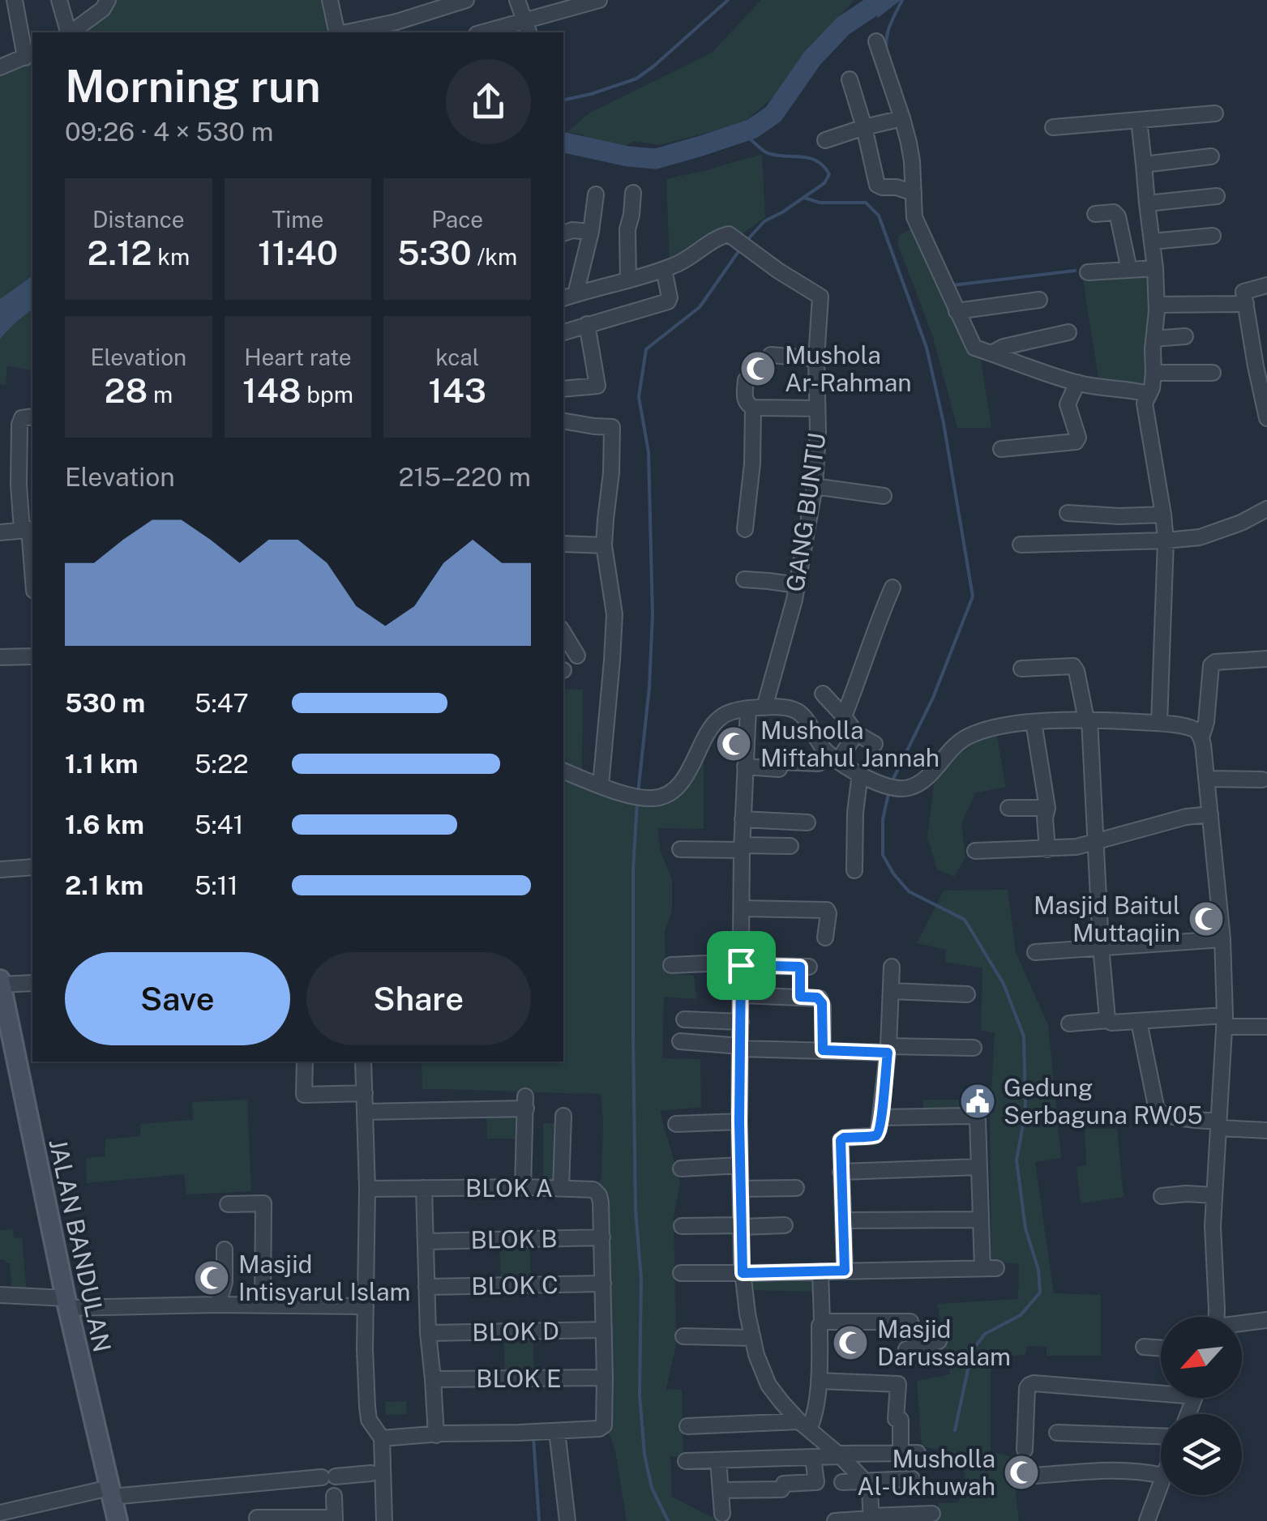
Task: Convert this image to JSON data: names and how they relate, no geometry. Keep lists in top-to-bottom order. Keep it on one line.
{"streets":{"main road":["JALAN BANDULAN"],"street":["GANG BUNTU","BLOK A","BLOK B","BLOK C","BLOK D","BLOK E"]},"crossings":[["BLOK A","BLOK B"]],"places":{"mosque":["Mushola Ar-Rahman","Musholla Miftahul Jannah","Masjid Baitul Muttaqiin","Masjid Intisyarul Islam","Masjid Darussalam","Musholla Al-Ukhuwah"],"public building":["Gedung Serbaguna RW05"]},"north":"bottom left","page":{"heading":["Morning run","09:26 · 4 × 530 m"],"stats":[["Distance","2.12 km"],["Time","11:40"],["Pace","5:30 /km"],["Elevation","28 m"],["Heart rate","148 bpm"],["kcal","143"]],"chart":["Elevation","215–220 m"],"list":[{"name":"530 m","note":"5:47"},{"name":"1.1 km","note":"5:22"},{"name":"1.6 km","note":"5:41"},{"name":"2.1 km","note":"5:11"}],"buttons":["Save","Share"]}}
